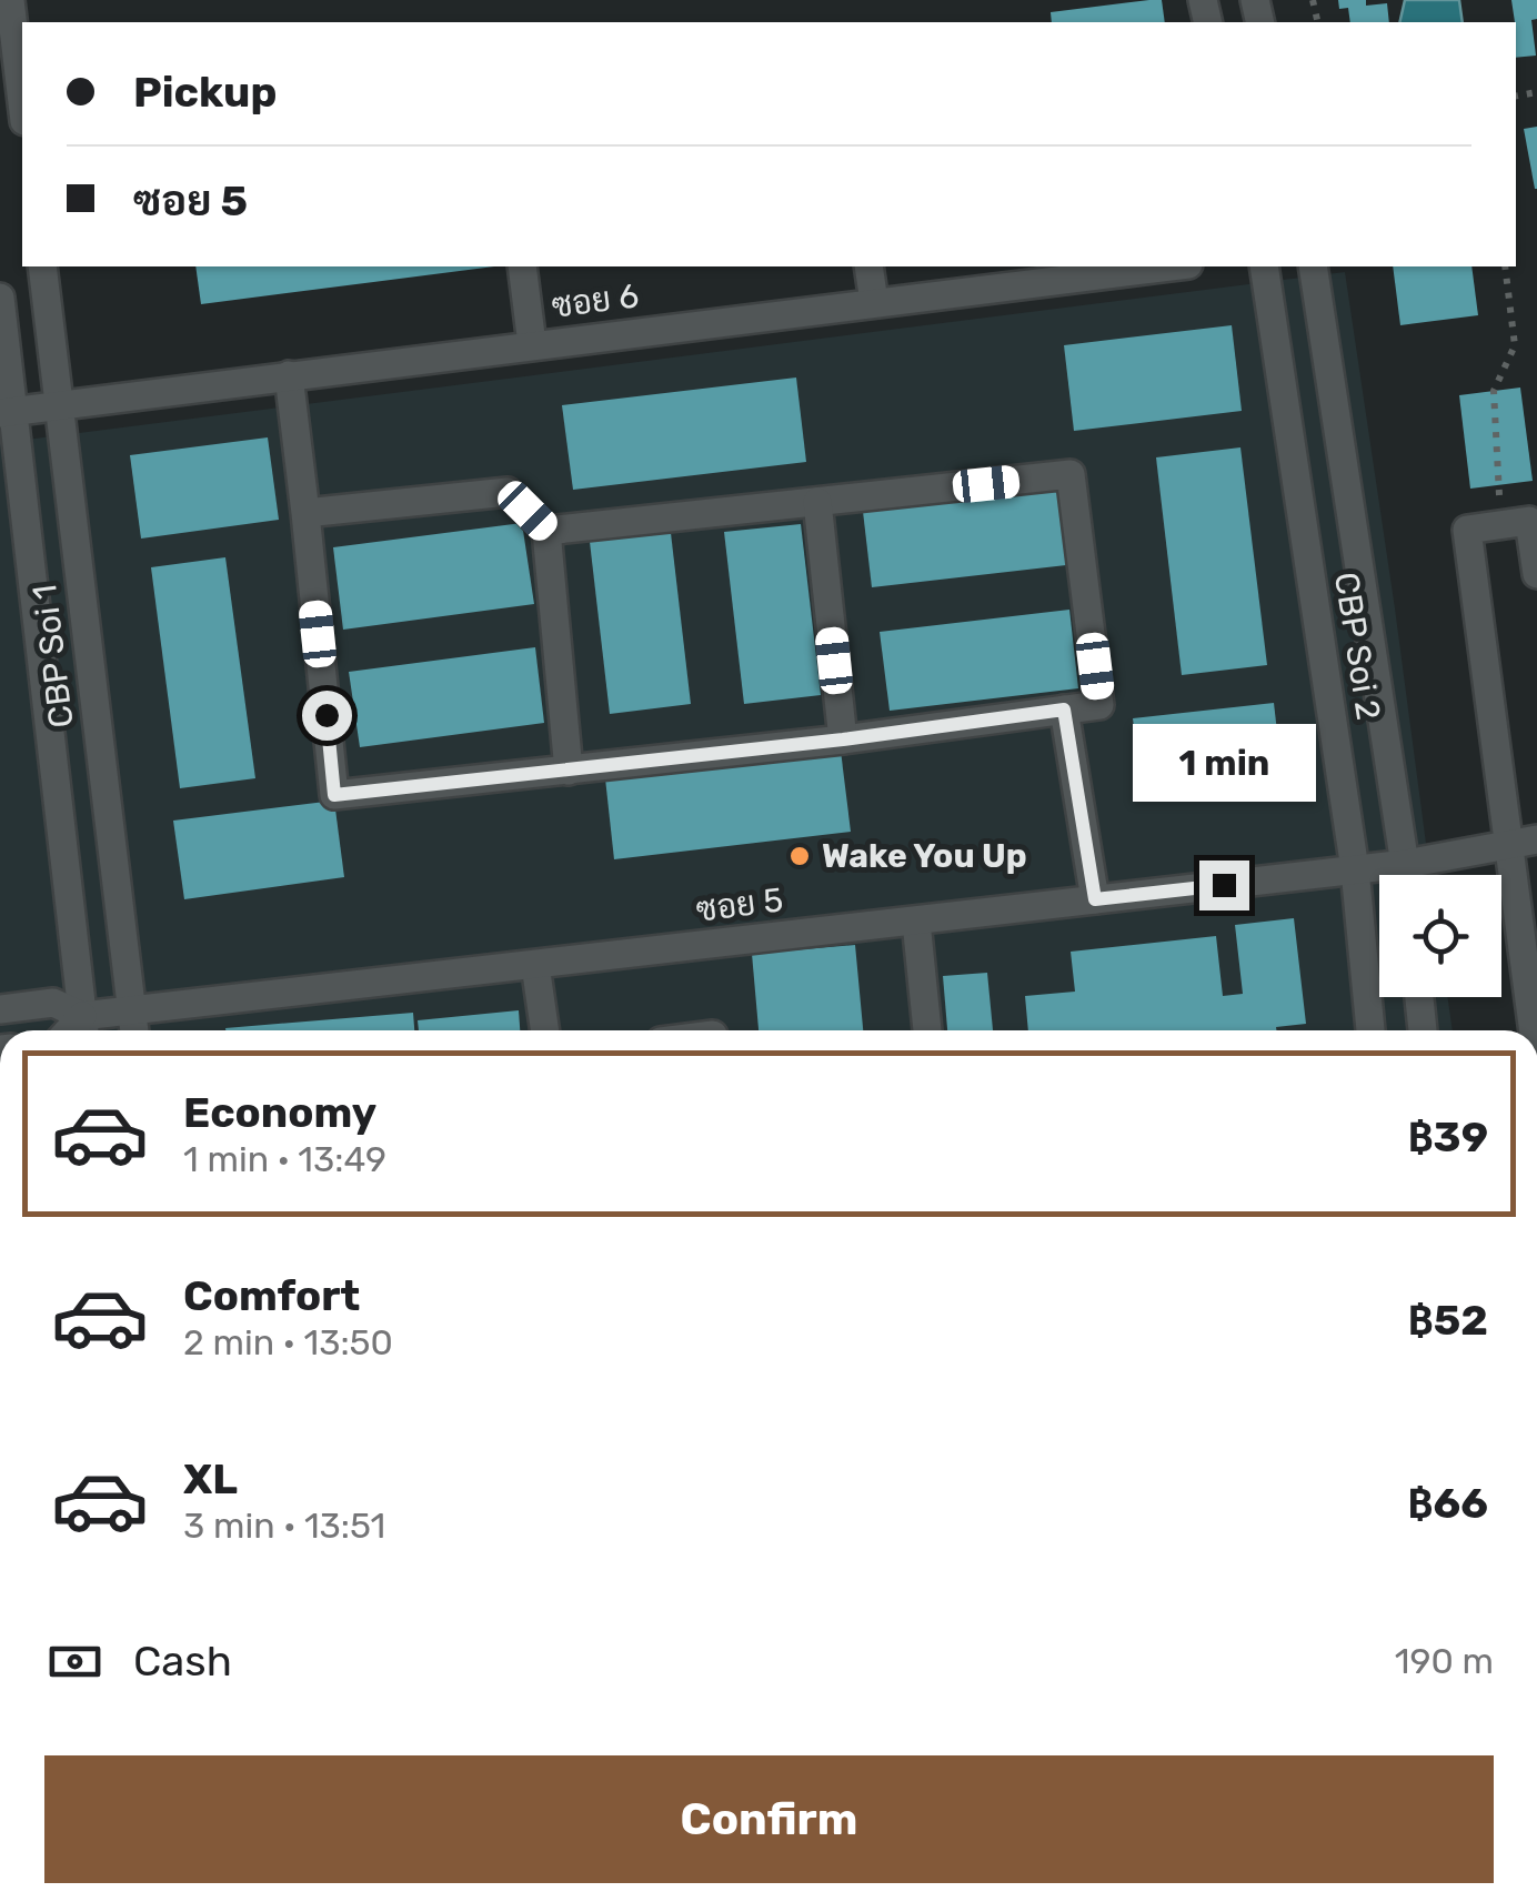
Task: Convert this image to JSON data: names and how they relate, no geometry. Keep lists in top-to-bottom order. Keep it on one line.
{"streets":{"street":["ซอย 6","CBP Soi 2","CBP Soi 1","ซอย 5"]},"crossings":[["ซอย 6","CBP Soi 1"],["CBP Soi 2","ซอย 5"],["CBP Soi 1","ซอย 5"]],"places":["Wake You Up"],"page":{"banner":["Pickup","ซอย 5"],"bubble":"1 min","list":[{"name":"Economy","note":"1 min · 13:49","value":"฿39"},{"name":"Comfort","note":"2 min · 13:50","value":"฿52"},{"name":"XL","note":"3 min · 13:51","value":"฿66"}],"pay":["Cash","190 m"],"buttons":"Confirm"}}
